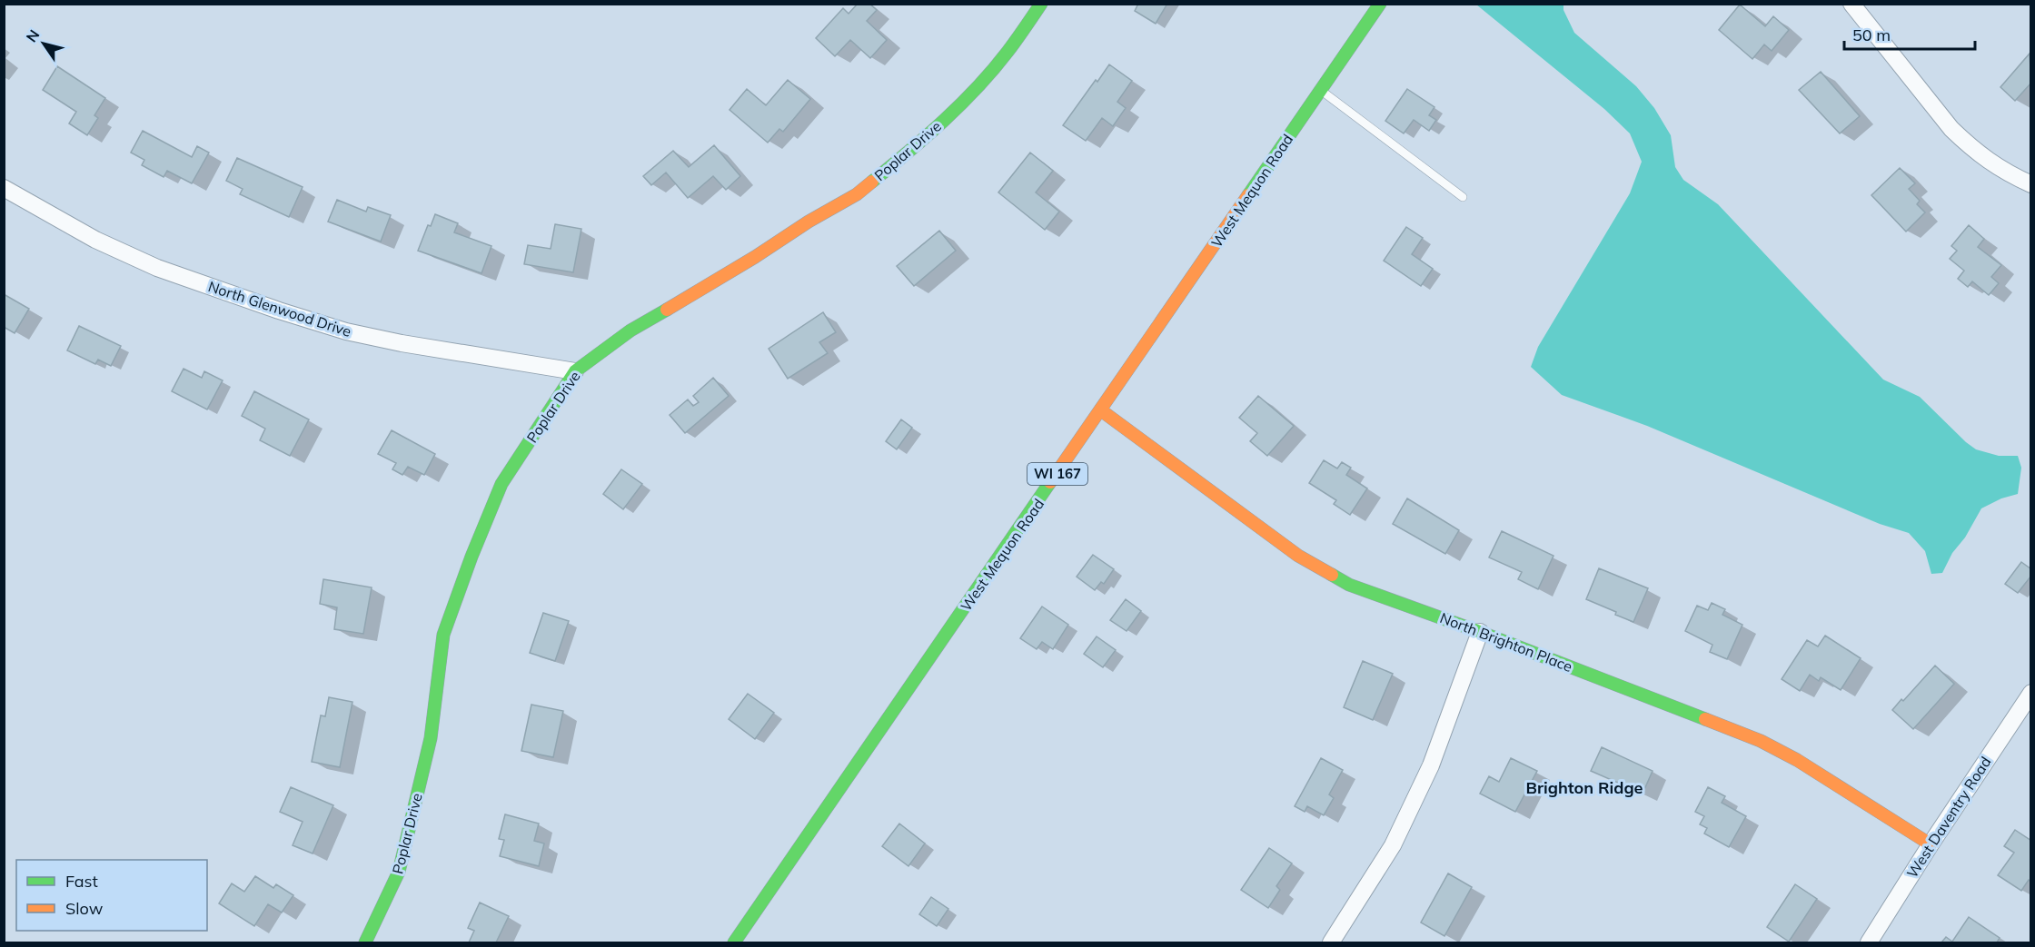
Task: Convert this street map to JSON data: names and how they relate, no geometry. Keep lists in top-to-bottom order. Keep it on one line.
{"streets":{"street":["Poplar Drive","West Mequon Road","North Glenwood Drive","WI 167","North Brighton Place","West Daventry Road"]},"crossings":[["Poplar Drive","North Glenwood Drive"],["West Mequon Road","North Brighton Place"],["North Brighton Place","West Daventry Road"]],"districts":["Brighton Ridge"],"legend":["Fast","Slow"],"scale_bar":"50 m","north":"top left"}
